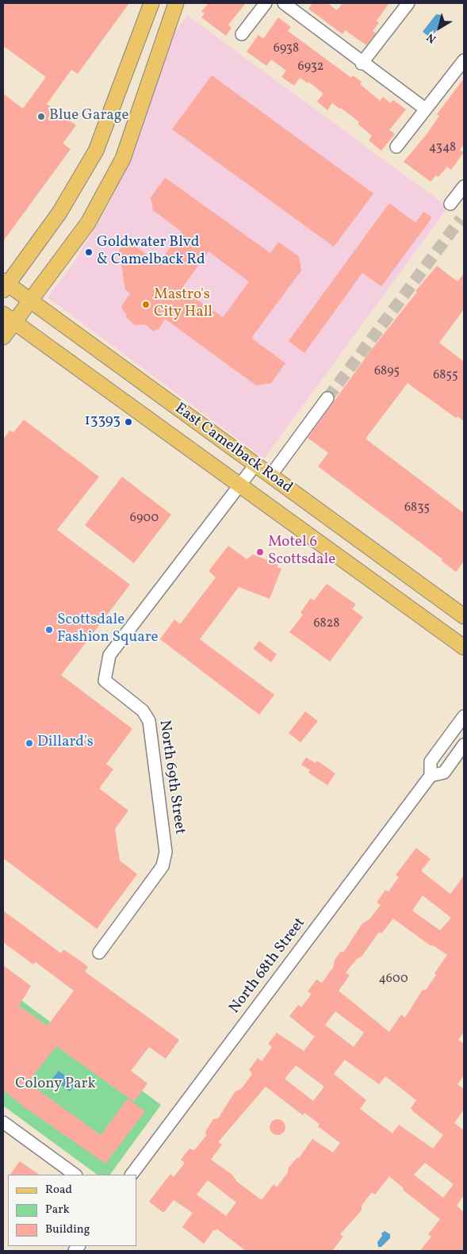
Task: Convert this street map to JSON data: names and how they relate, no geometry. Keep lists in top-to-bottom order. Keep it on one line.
{"streets":{"main road":["East Camelback Road"],"street":["North 69th Street","North 68th Street"]},"crossings":[["East Camelback Road","North 69th Street"]],"parks":["Colony Park"],"places":["Blue Garage","Goldwater Blvd & Camelback Rd","Mastro's City Hall","13393","Motel 6 Scottsdale","Scottsdale Fashion Square","Dillard's"],"house_numbers":["6938","6932","4348","6895","6855","6835","6900","6828","4600"],"legend":["Road","Park","Building"],"north":"bottom left"}
